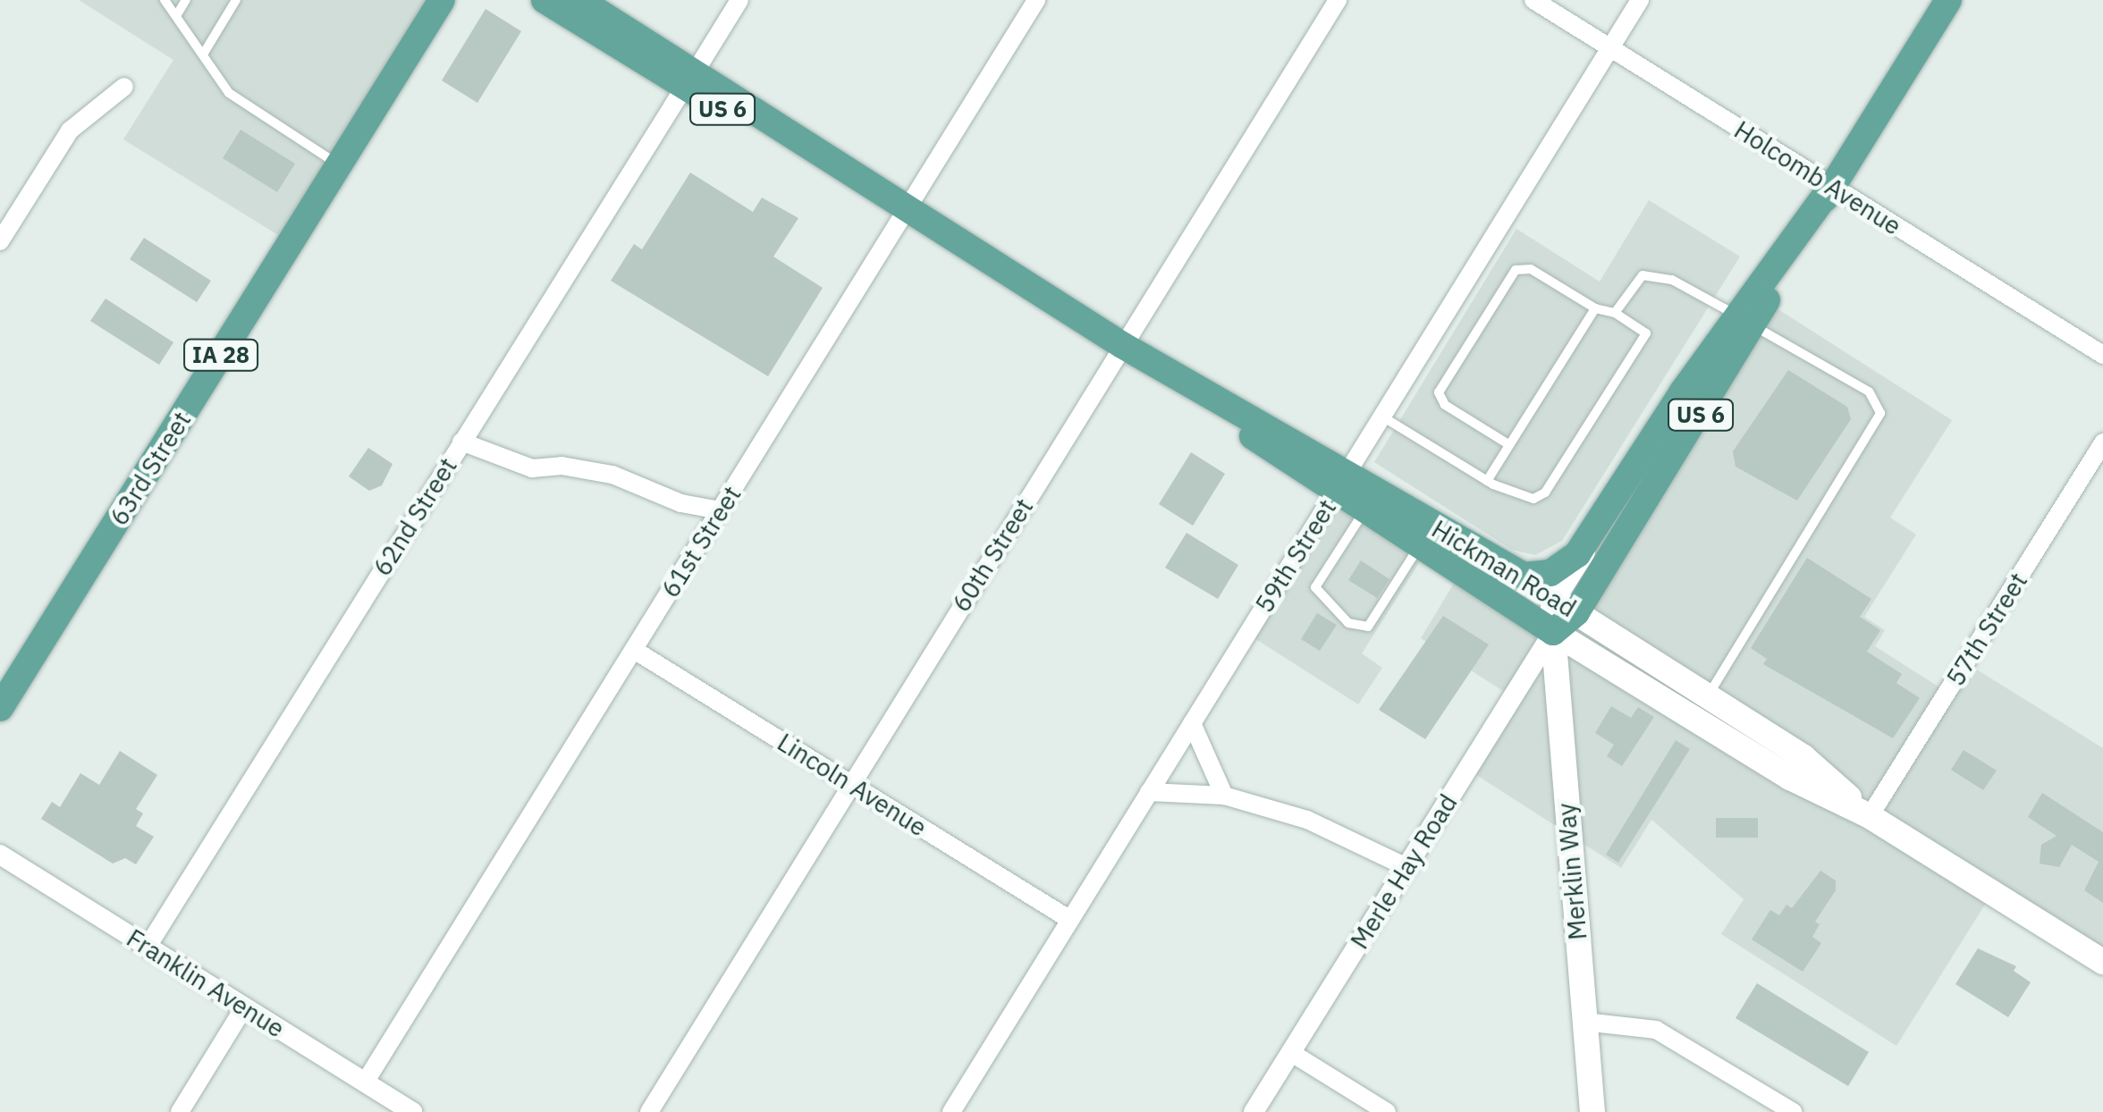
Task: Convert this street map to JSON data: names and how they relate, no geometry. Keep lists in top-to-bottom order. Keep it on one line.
{"streets":{"main road":["US 6","IA 28","63rd Street","Hickman Road","Merle Hay Road","Merklin Way"],"street":["Holcomb Avenue","62nd Street","61st Street","60th Street","59th Street","57th Street","Lincoln Avenue","Franklin Avenue"]},"crossings":[["US 6","Hickman Road"],["US 6","Merle Hay Road"],["Holcomb Avenue","59th Street"],["Holcomb Avenue","Merle Hay Road"],["62nd Street","Hickman Road"],["62nd Street","Franklin Avenue"],["61st Street","Hickman Road"],["61st Street","Lincoln Avenue"],["61st Street","Franklin Avenue"],["60th Street","Hickman Road"],["60th Street","Lincoln Avenue"],["59th Street","Hickman Road"],["59th Street","Lincoln Avenue"],["Hickman Road","57th Street"],["Hickman Road","Merle Hay Road"],["Hickman Road","Merklin Way"],["Merle Hay Road","Merklin Way"]]}
